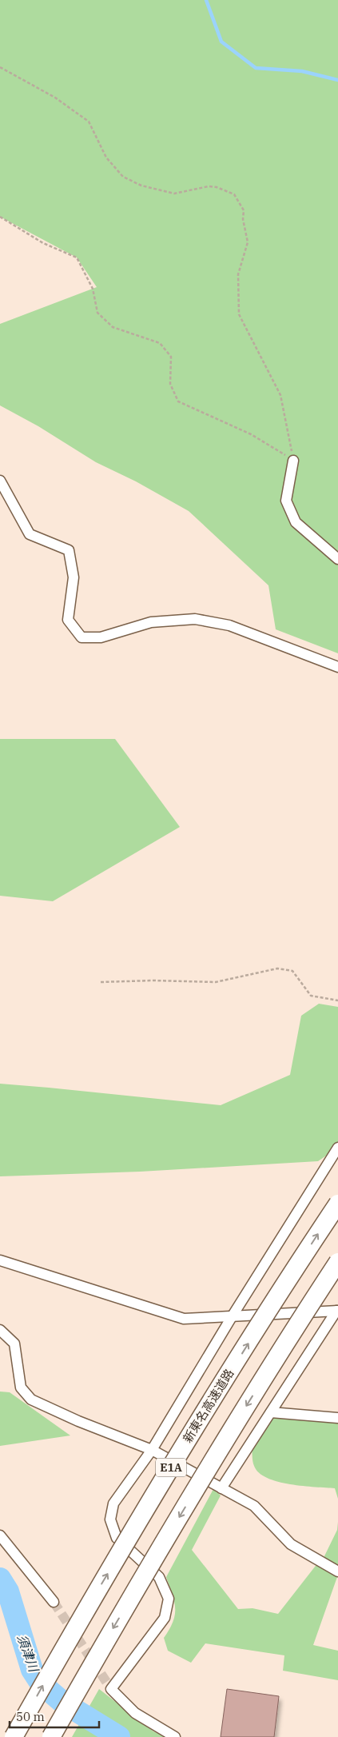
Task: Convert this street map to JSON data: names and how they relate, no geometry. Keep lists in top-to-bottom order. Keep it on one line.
{"streets":{"highway":["新東名高速道路","E1A"]},"water":["須津川"],"scale_bar":"50 m"}
